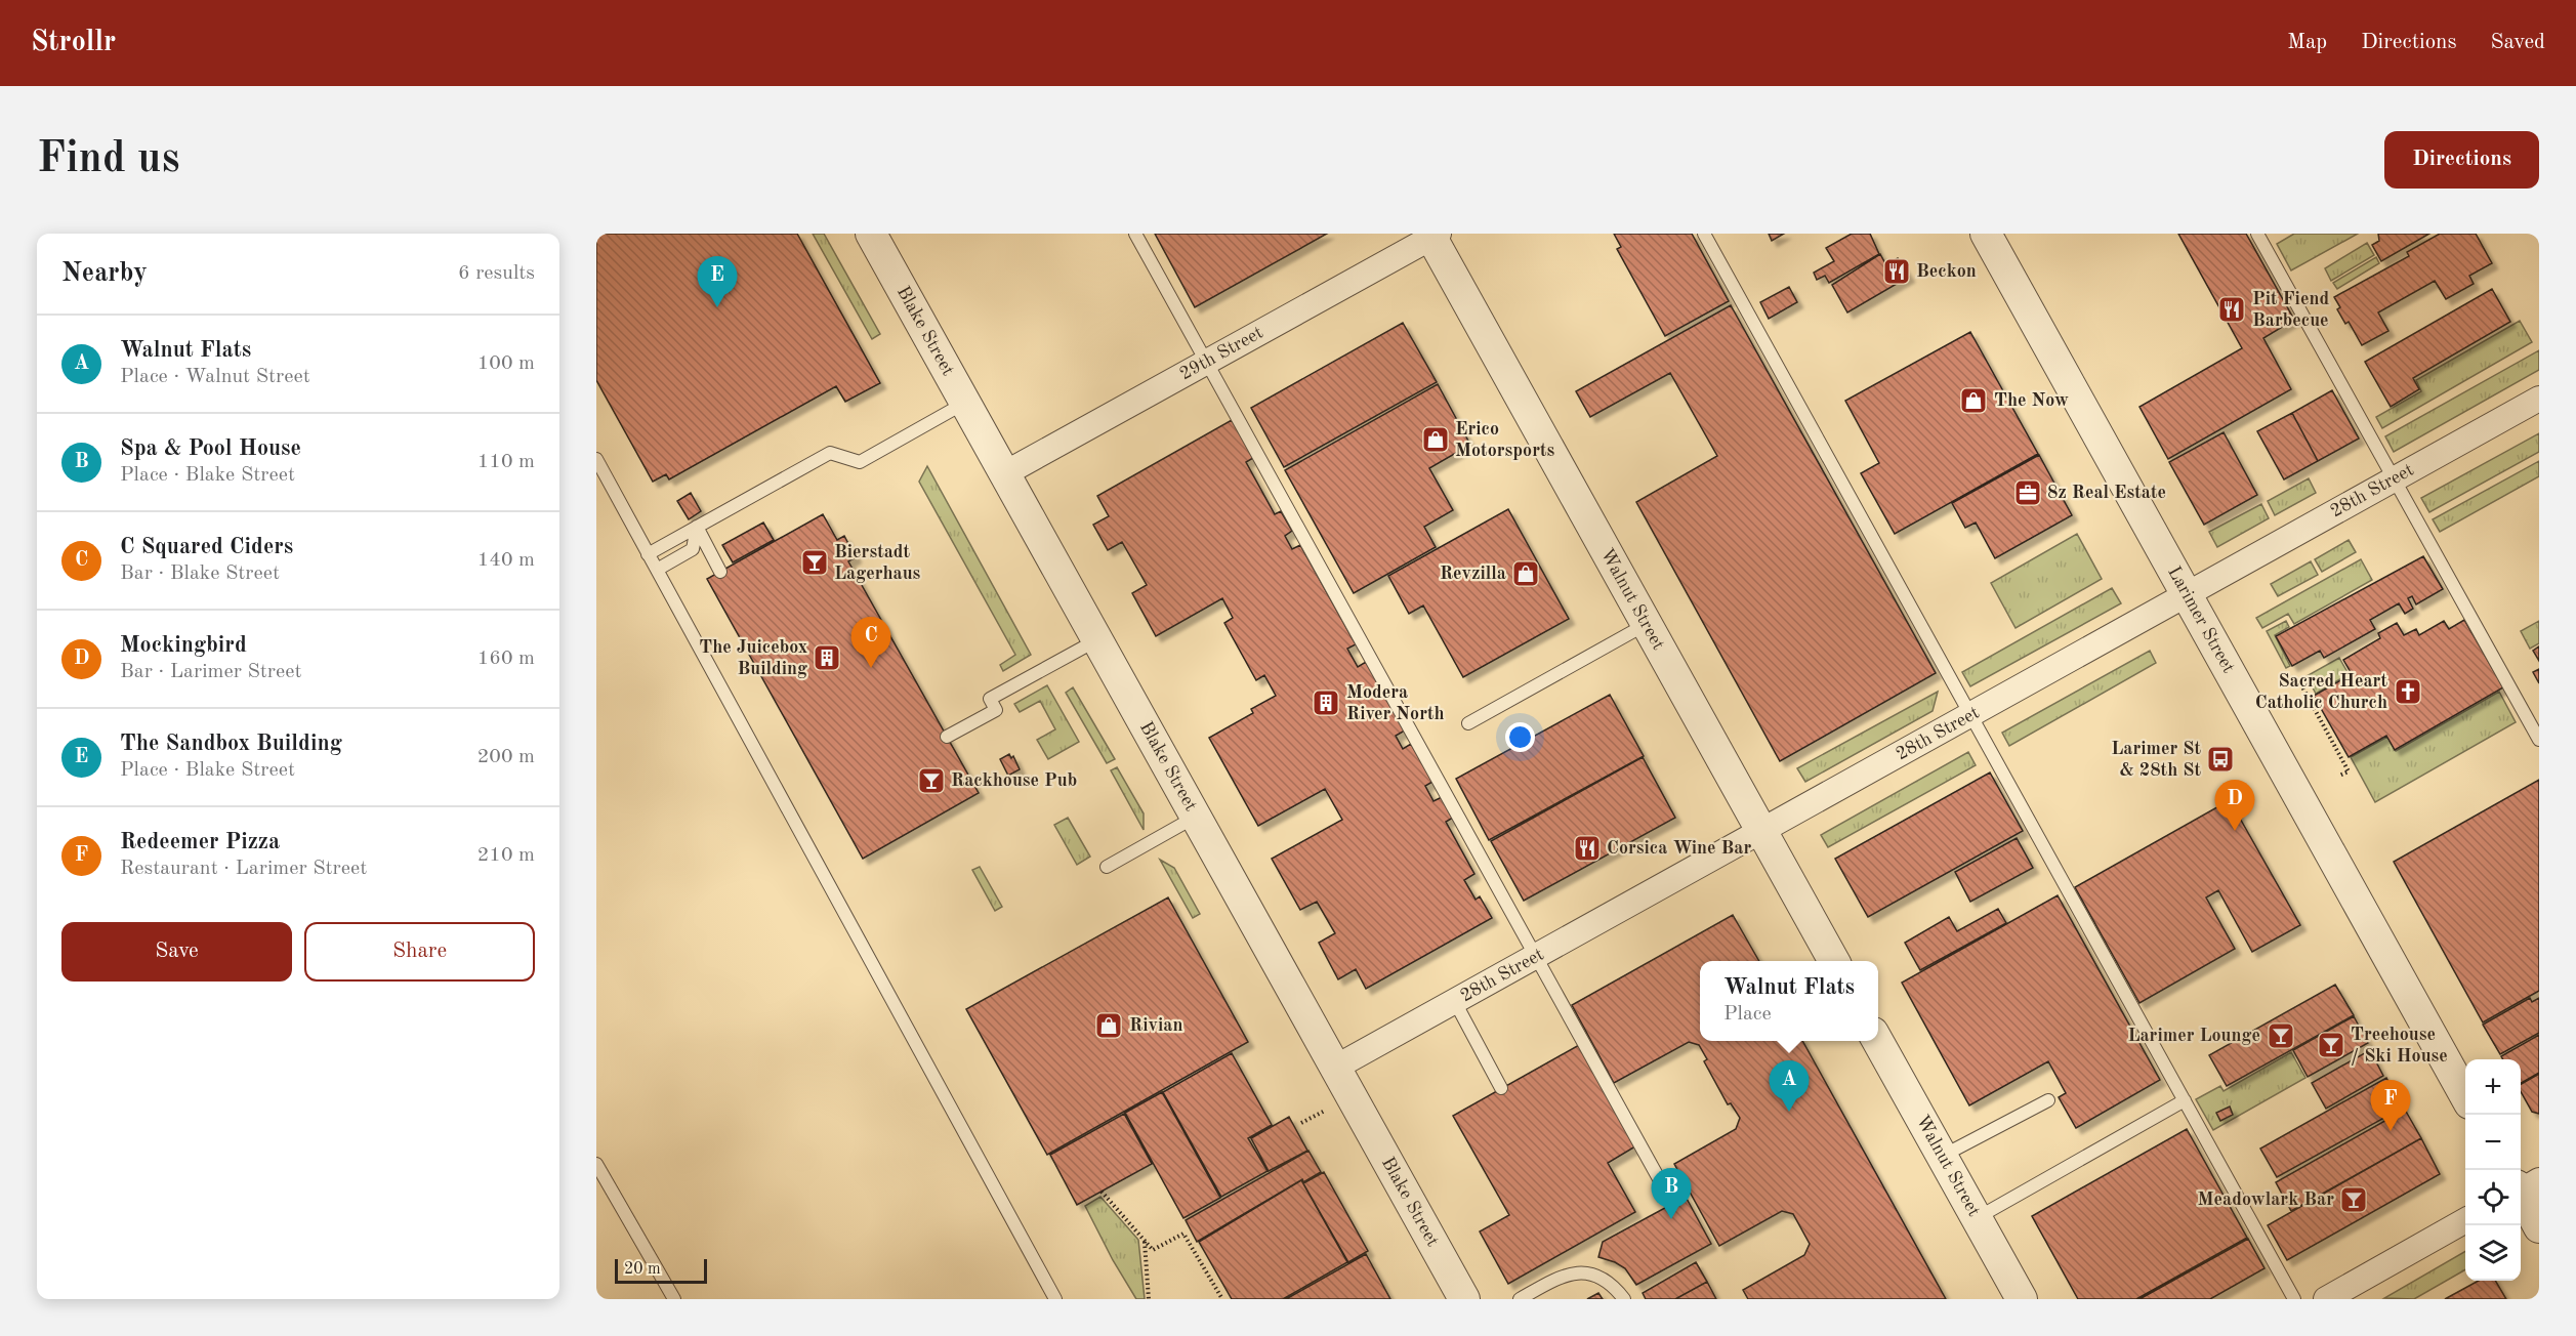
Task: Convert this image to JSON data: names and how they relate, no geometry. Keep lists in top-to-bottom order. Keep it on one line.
{"streets":{"street":["Blake Street","29th Street","28th Street","Walnut Street","Larimer Street"]},"crossings":[["Blake Street","29th Street"],["Blake Street","28th Street"],["29th Street","Walnut Street"],["28th Street","Walnut Street"],["28th Street","Larimer Street"]],"places":{"restaurant":["Beckon","Pit Fiend Barbecue","Corsica Wine Bar"],"shop":["The Now","Erico Motorsports","Revzilla","Rivian"],"office":["8z Real Estate"],"bar":["Bierstadt Lagerhaus","Rackhouse Pub","Larimer Lounge","Treehouse / Ski House","Meadowlark Bar"],"building":["The Juicebox Building","Modera River North"],"church":["Sacred Heart Catholic Church"],"bus stop":["Larimer St & 28th St"]},"scale_bar":"20 m","page":{"header":"Strollr","nav":["Map","Directions","Saved"],"buttons":["Directions",["Save","Share"]],"title":"Find us","heading":["Nearby","6 results"],"pins":["E","C","D","A","F","B"],"list":[{"mark":"A","name":"Walnut Flats","note":"Place · Walnut Street","value":"100 m"},{"mark":"B","name":"Spa & Pool House","note":"Place · Blake Street","value":"110 m"},{"mark":"C","name":"C Squared Ciders","note":"Bar · Blake Street","value":"140 m"},{"mark":"D","name":"Mockingbird","note":"Bar · Larimer Street","value":"160 m"},{"mark":"E","name":"The Sandbox Building","note":"Place · Blake Street","value":"200 m"},{"mark":"F","name":"Redeemer Pizza","note":"Restaurant · Larimer Street","value":"210 m"}],"popup":["Walnut Flats","Place"],"map_buttons":["+","−"],"scale":"20 m"}}
